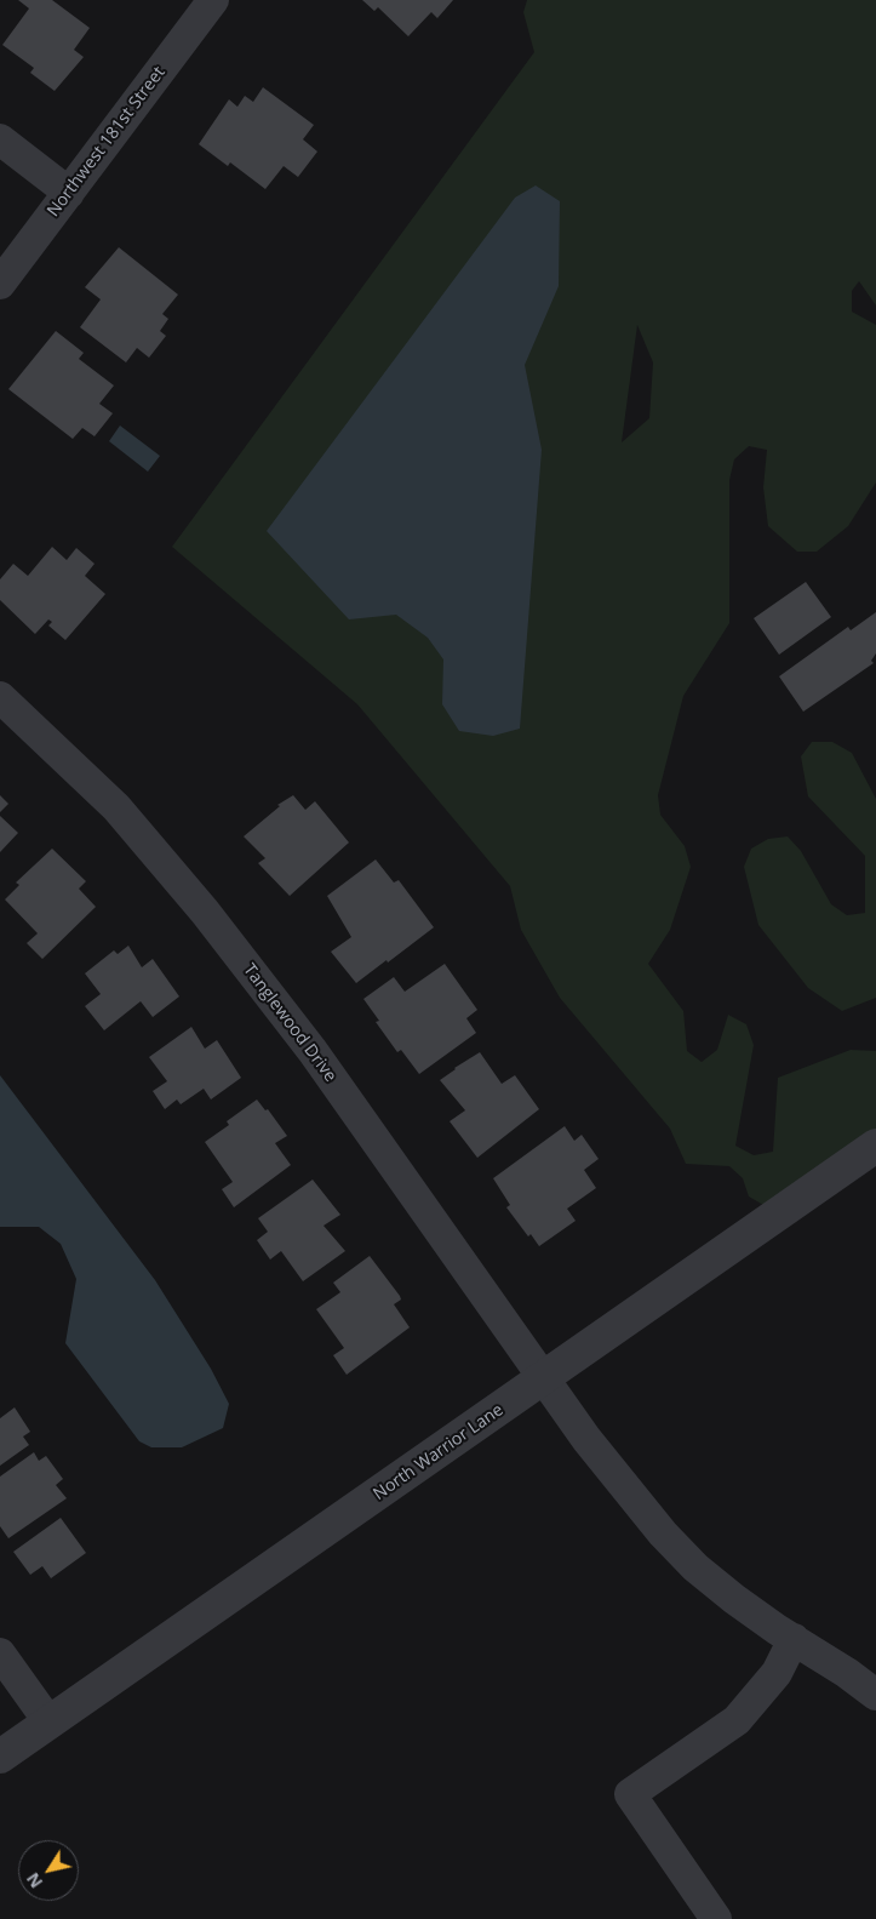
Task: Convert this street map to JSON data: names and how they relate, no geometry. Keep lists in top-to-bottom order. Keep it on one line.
{"streets":{"street":["Northwest 181st Street","Tanglewood Drive","North Warrior Lane"]},"crossings":[["Tanglewood Drive","North Warrior Lane"]],"north":"bottom left"}
